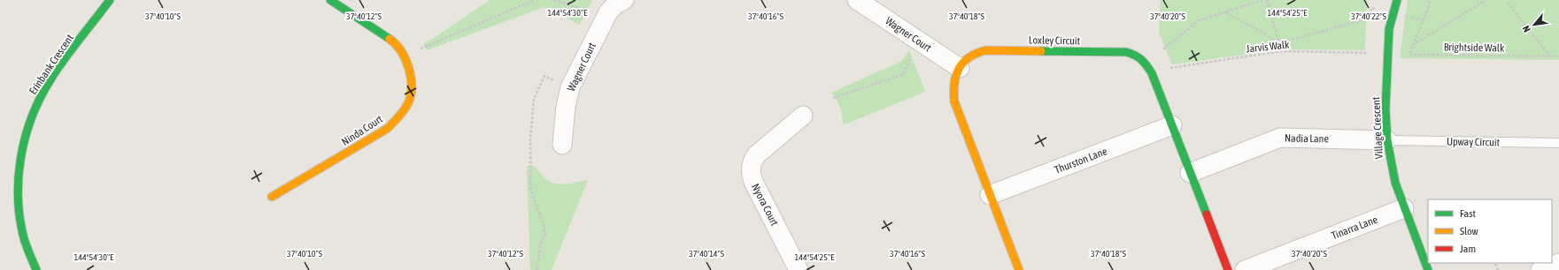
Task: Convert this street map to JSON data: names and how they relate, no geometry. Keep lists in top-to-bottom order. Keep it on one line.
{"streets":{"street":["Wagner Court","Loxley Circuit","Erinbank Crescent","Village Crescent","Ninda Court","Nadia Lane","Thurston Lane","Nyora Court","Tinarra Lane"],"lane":["Upway Circuit"],"path":["Jarvis Walk","Brightside Walk"]},"crossings":[["Wagner Court","Loxley Circuit"],["Loxley Circuit","Nadia Lane"],["Loxley Circuit","Thurston Lane"],["Village Crescent","Nadia Lane"],["Village Crescent","Upway Circuit"],["Village Crescent","Tinarra Lane"],["Nadia Lane","Upway Circuit"]],"legend":["Fast","Slow","Jam"],"north":"bottom left","coordinates":["144°54'25\"E","144°54'30\"E","37°40'10\"S","37°40'12\"S","37°40'16\"S","37°40'18\"S","37°40'20\"S","37°40'22\"S","37°40'14\"S"]}
